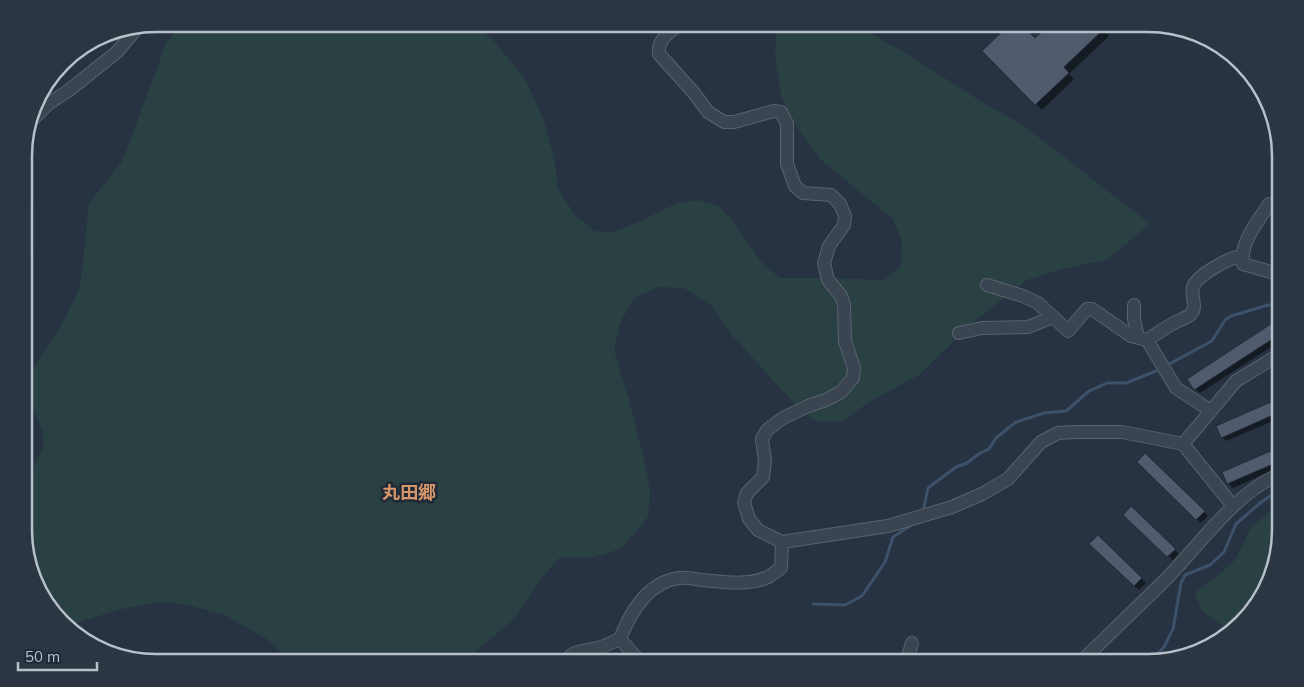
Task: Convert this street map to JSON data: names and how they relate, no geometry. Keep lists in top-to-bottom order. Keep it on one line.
{"districts":["丸田郷"],"scale_bar":"50 m"}
